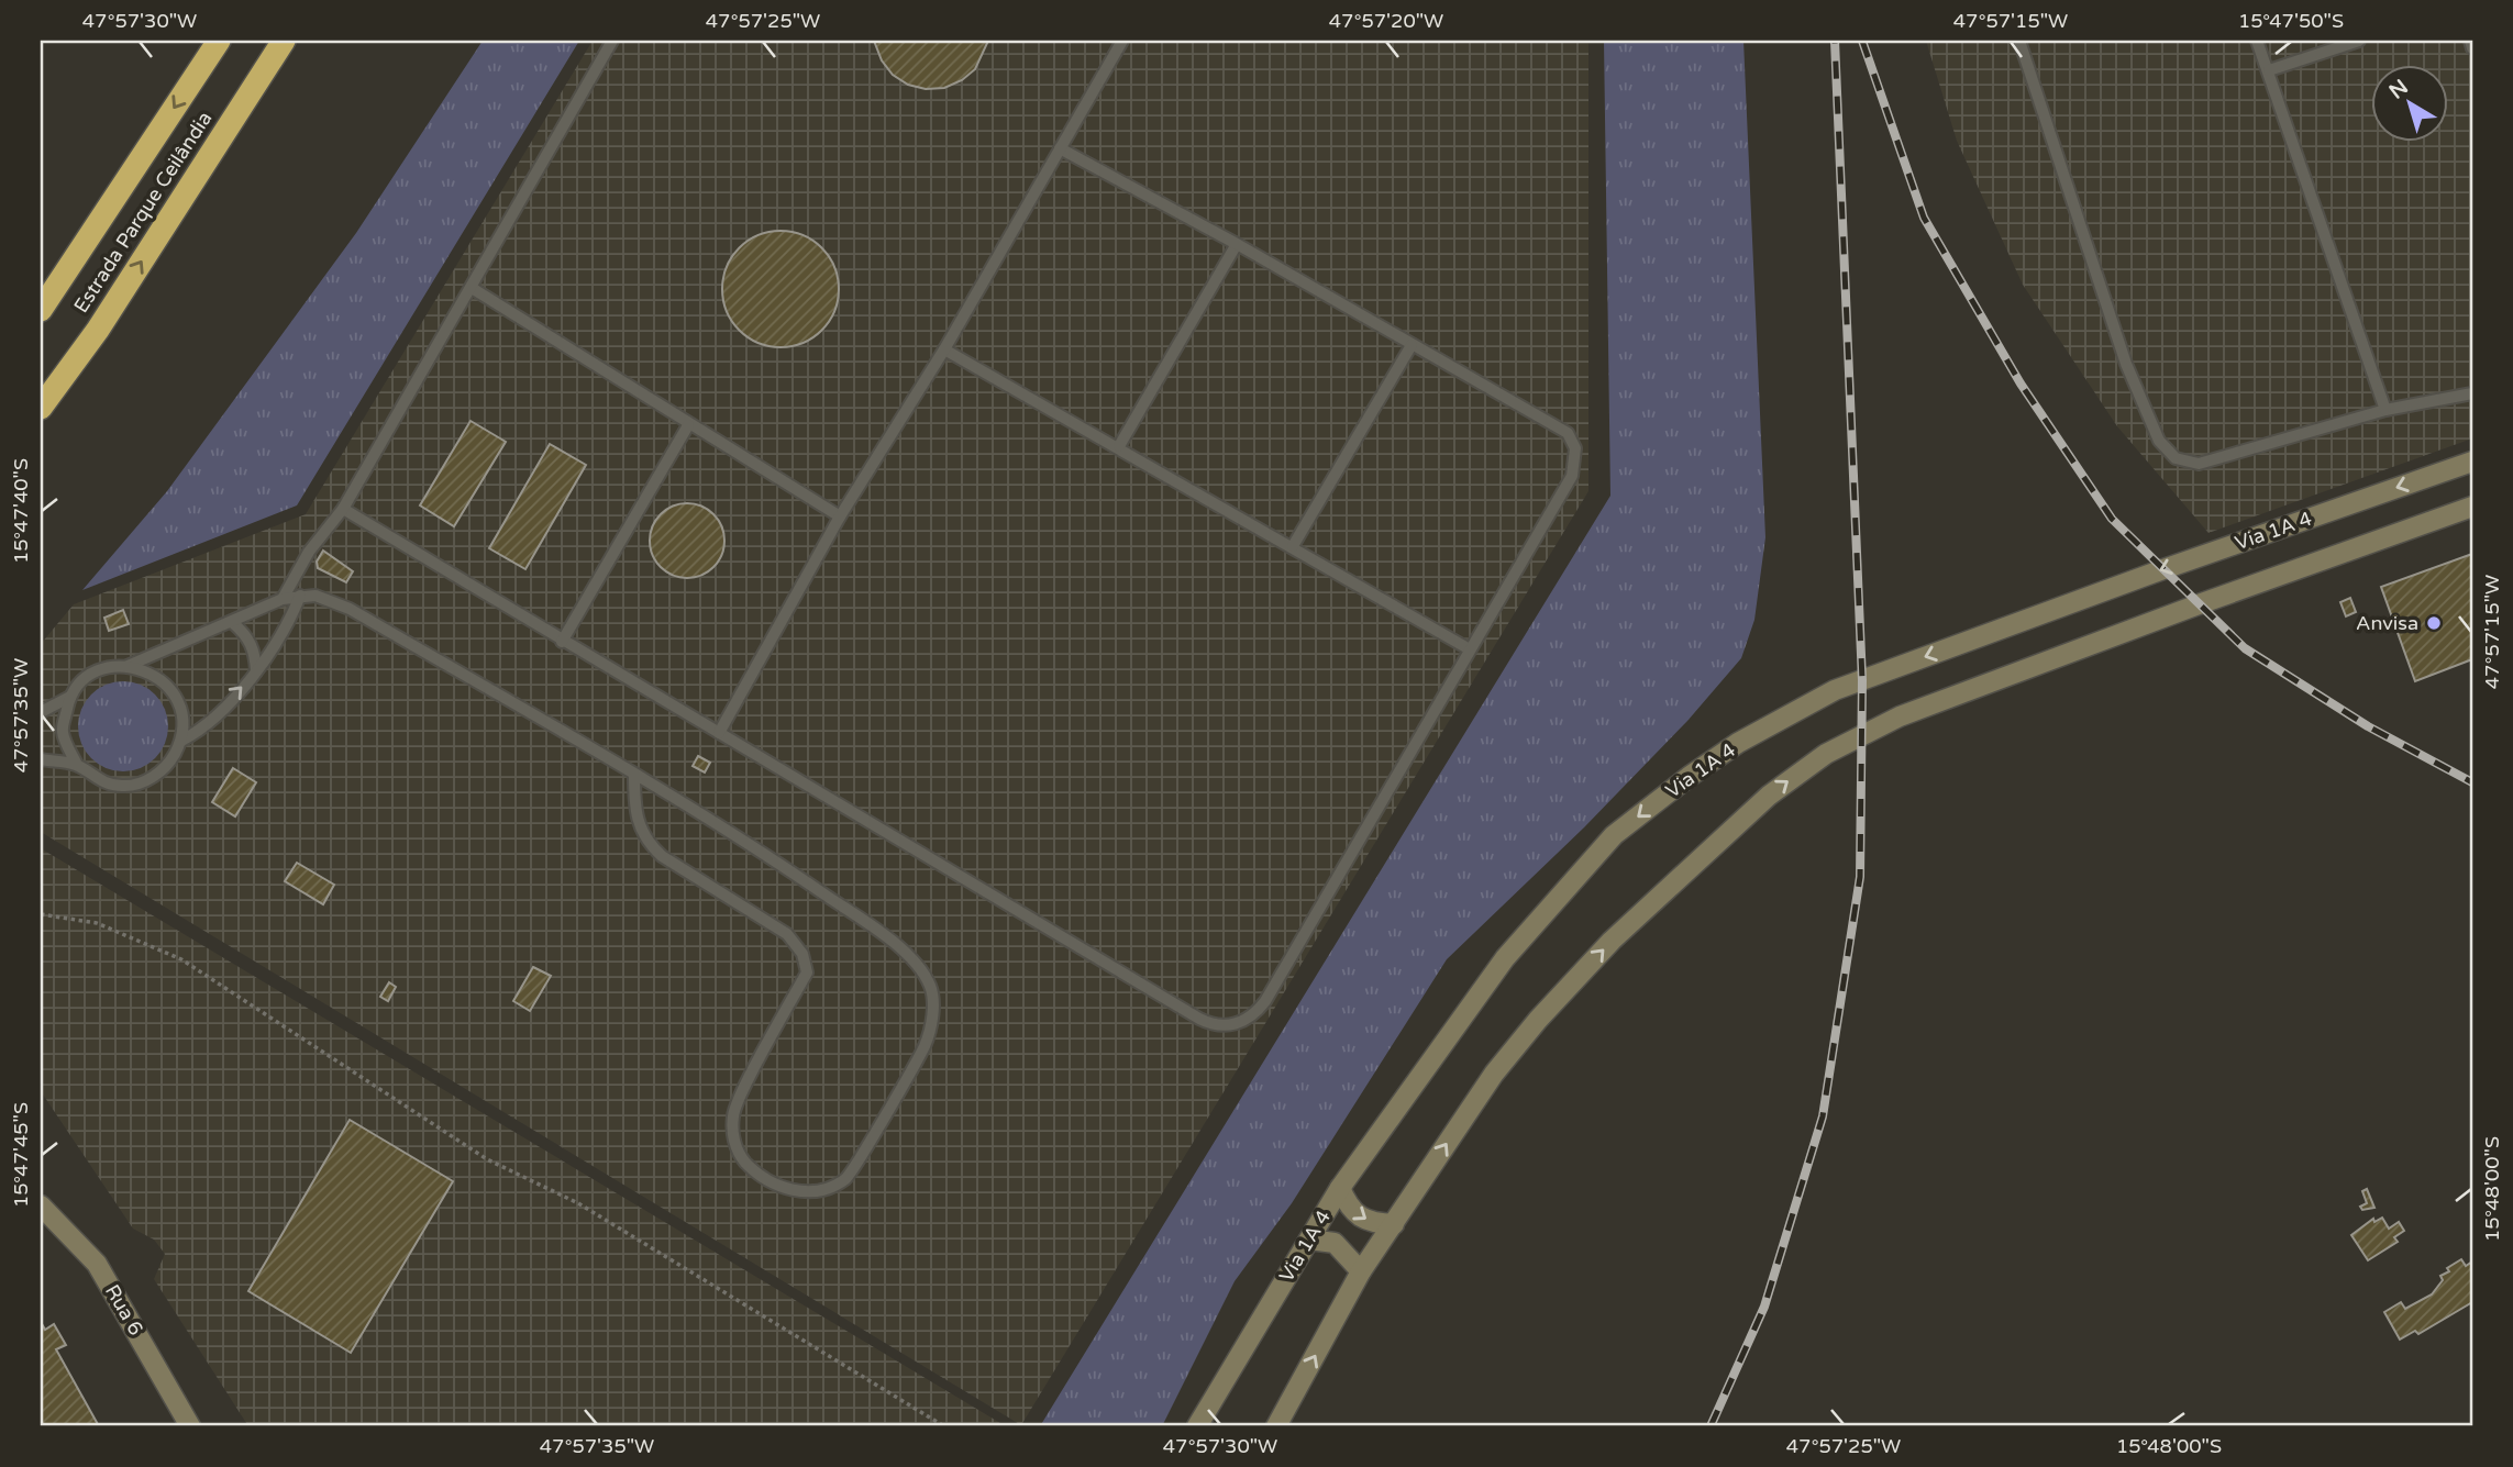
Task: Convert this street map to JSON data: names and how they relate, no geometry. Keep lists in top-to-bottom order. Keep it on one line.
{"streets":{"highway":["Estrada Parque Ceilândia"],"main road":["Via 1A 4","Rua 6"]},"places":["Anvisa"],"north":"top left","coordinates":["47°57'30\"W","47°57'25\"W","47°57'20\"W","47°57'15\"W","15°47'50\"S","15°47'40\"S","47°57'35\"W","15°47'45\"S","15°48'00\"S"]}
